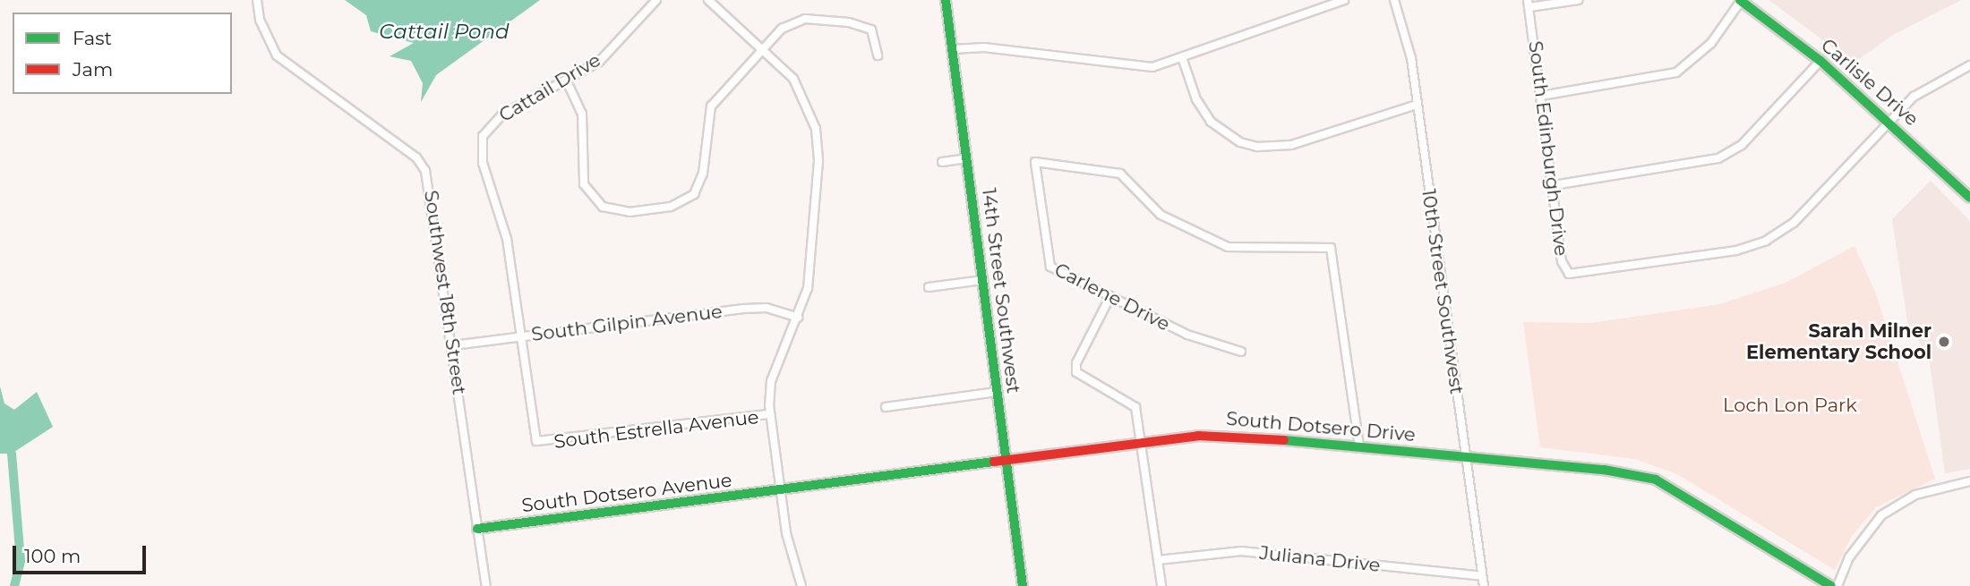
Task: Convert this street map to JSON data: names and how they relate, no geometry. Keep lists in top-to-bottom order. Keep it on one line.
{"streets":{"street":["Carlisle Drive","Cattail Drive","South Edinburgh Drive","14th Street Southwest","10th Street Southwest","Southwest 18th Street","Carlene Drive","South Gilpin Avenue","South Dotsero Drive","South Estrella Avenue","South Dotsero Avenue","Juliana Drive"]},"crossings":[["Carlisle Drive","South Edinburgh Drive"],["Cattail Drive","South Gilpin Avenue"],["Cattail Drive","South Estrella Avenue"],["14th Street Southwest","South Dotsero Drive"],["10th Street Southwest","South Dotsero Drive"],["10th Street Southwest","Juliana Drive"],["Southwest 18th Street","South Gilpin Avenue"],["Southwest 18th Street","South Dotsero Avenue"],["Carlene Drive","South Dotsero Drive"],["South Gilpin Avenue","South Estrella Avenue"],["South Dotsero Drive","South Dotsero Avenue"]],"water":["Cattail Pond"],"parks":["Loch Lon Park"],"places":["Sarah Milner Elementary School"],"legend":["Fast","Jam"],"scale_bar":"100 m"}
